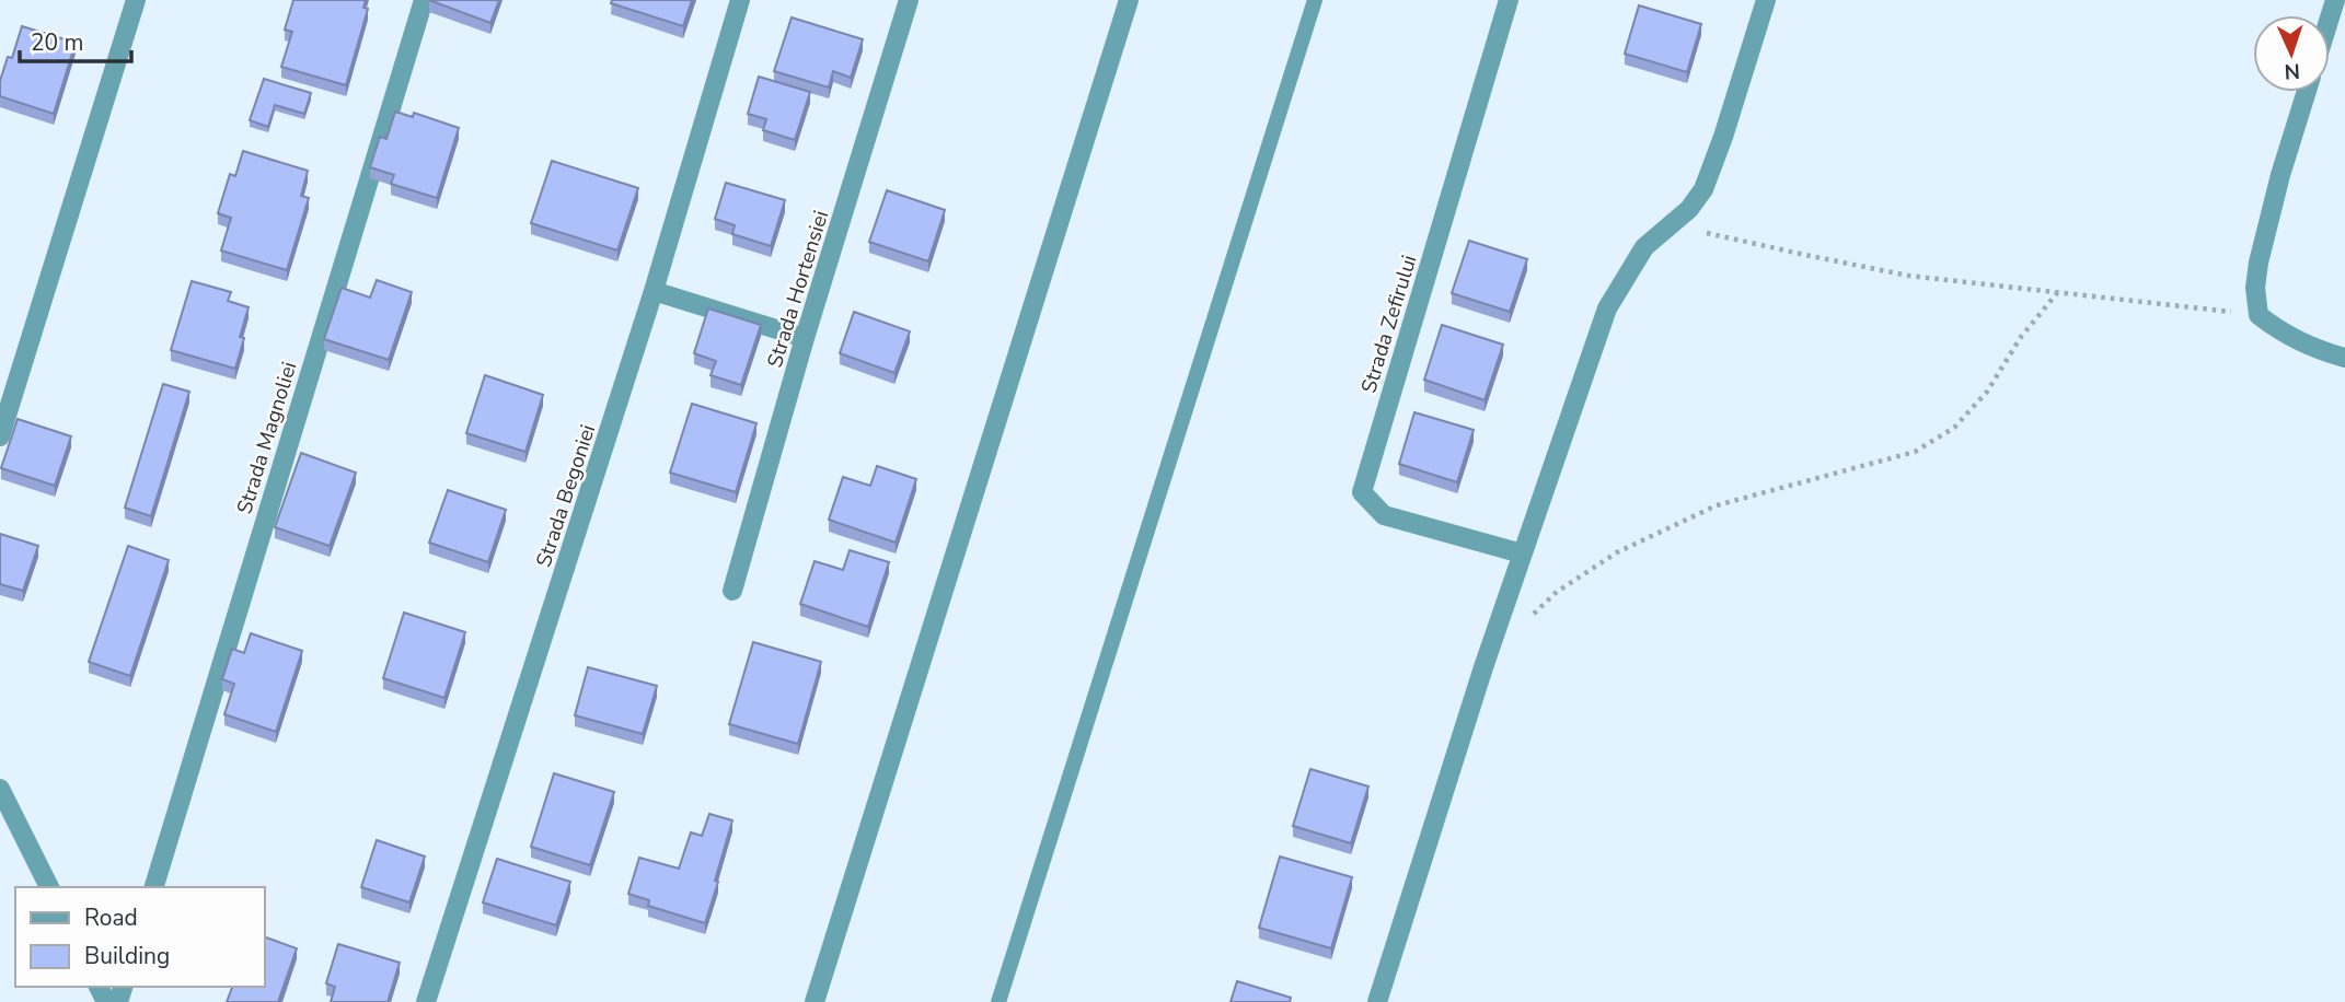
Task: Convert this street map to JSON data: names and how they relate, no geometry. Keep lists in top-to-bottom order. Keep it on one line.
{"streets":{"street":["Strada Hortensiei","Strada Zefirului","Strada Magnoliei","Strada Begoniei"]},"legend":["Road","Building"],"scale_bar":"20 m","north":"bottom"}
